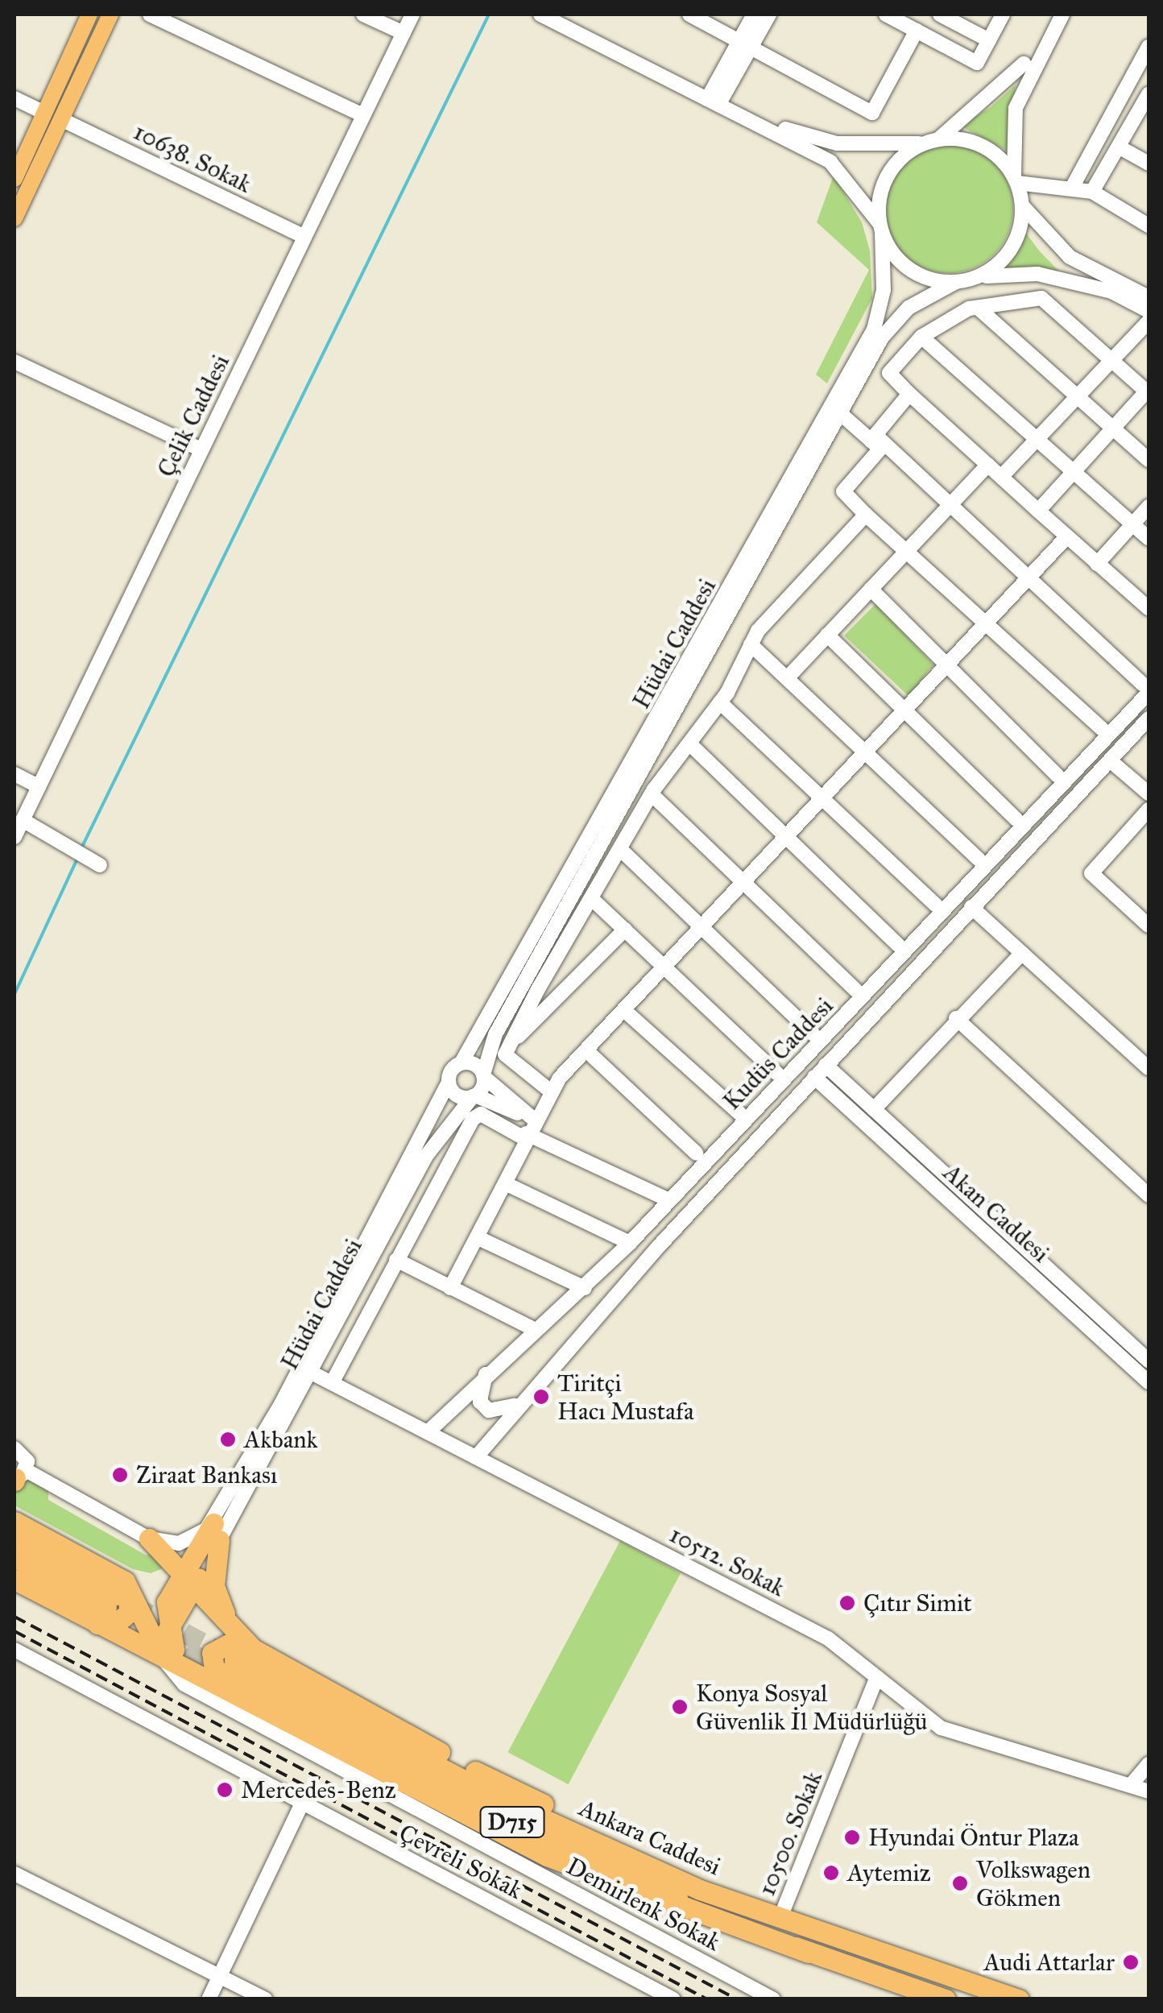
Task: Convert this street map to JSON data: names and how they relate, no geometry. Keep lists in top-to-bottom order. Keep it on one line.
{"streets":{"highway":["D715","Ankara Caddesi"],"street":["10638. Sokak","Çelik Caddesi","Hüdai Caddesi","Kudüs Caddesi","Akan Caddesi","10512. Sokak","10500. Sokak","Çevreli Sokak","Demirlenk Sokak"]},"crossings":[["10638. Sokak","Çelik Caddesi"],["Hüdai Caddesi","10512. Sokak"],["Kudüs Caddesi","Akan Caddesi"],["Kudüs Caddesi","10512. Sokak"],["10512. Sokak","10500. Sokak"],["10500. Sokak","Ankara Caddesi"]],"places":["Tiritçi Hacı Mustafa","Akbank","Ziraat Bankası","Çıtır Simit","Konya Sosyal Güvenlik İl Müdürlüğü","Mercedes-Benz","Hyundai Öntur Plaza","Aytemiz","Volkswagen Gökmen","Audi Attarlar"]}
